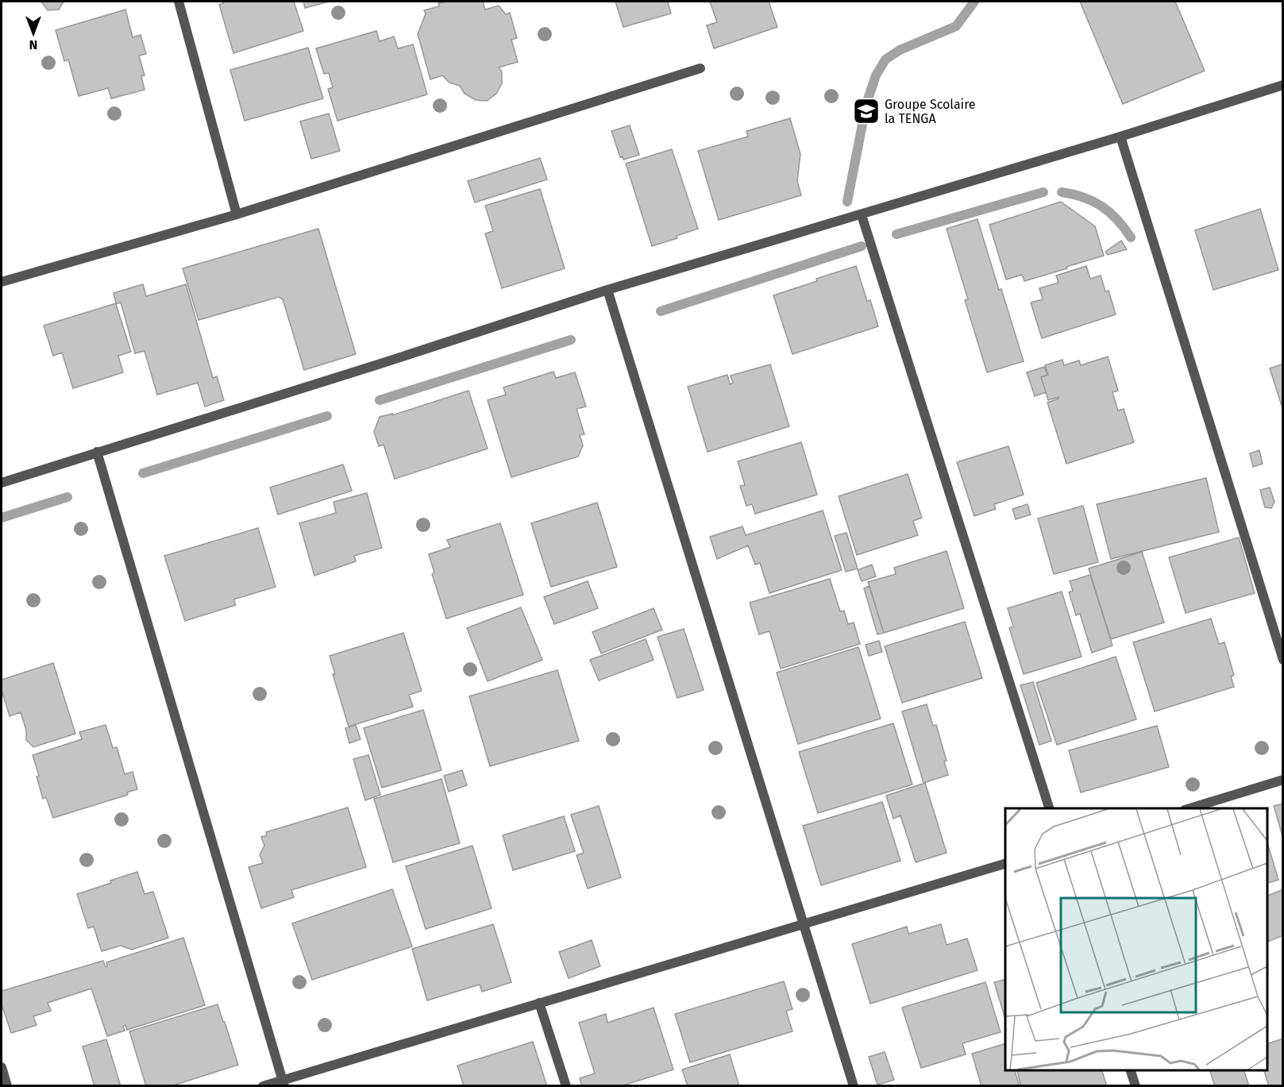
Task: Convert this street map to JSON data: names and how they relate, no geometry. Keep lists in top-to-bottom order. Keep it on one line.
{"places":{"school or university":["Groupe Scolaire la TENGA"]},"north":"bottom"}
